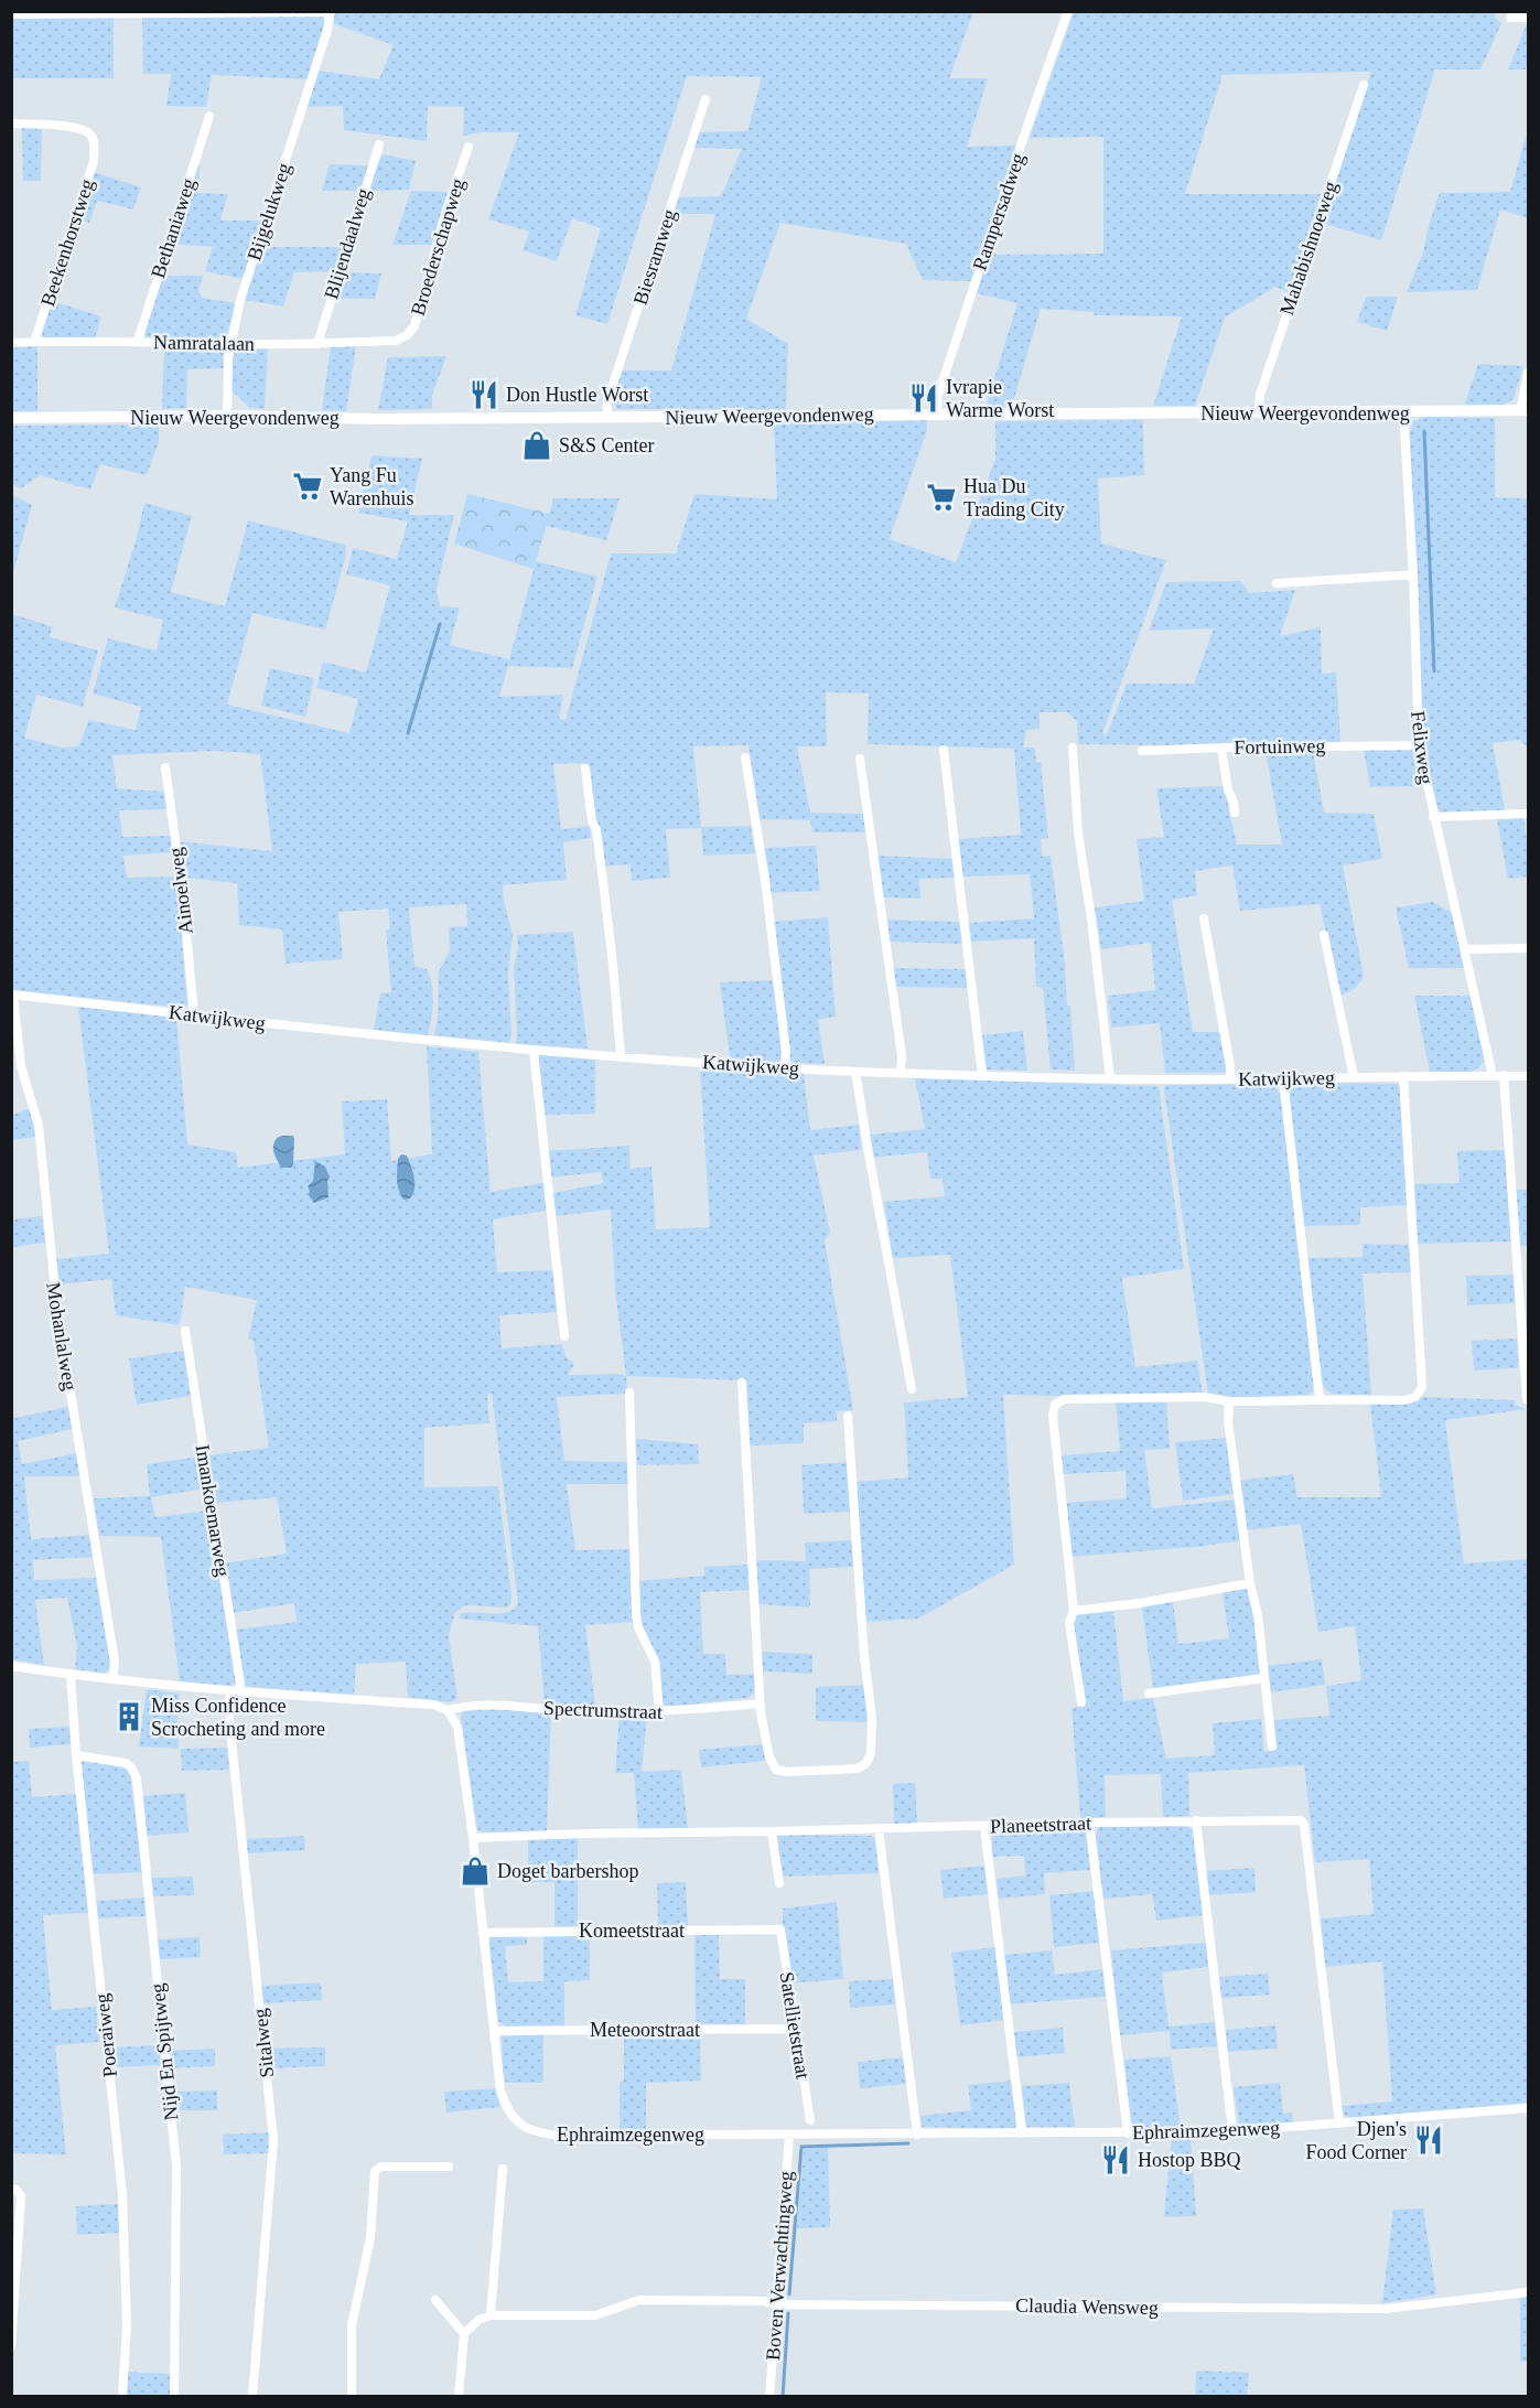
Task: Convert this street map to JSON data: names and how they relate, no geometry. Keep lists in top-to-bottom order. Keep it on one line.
{"streets":{"street":["Bijgelukweg","Rampersadweg","Bethaniaweg","Beekenhorstweg","Blijendaalweg","Broederschapweg","Mahabishnoeweg","Biesramweg","Namratalaan","Nieuw Weergevondenweg","Fortuinweg","Felixweg","Ainoelweg","Katwijkweg","Mohanlalweg","Imankoemarweg","Spectrumstraat","Planeetstraat","Komeetstraat","Satellietstraat","Meteoorstraat","Poeraiweg","Sitalweg","Nijd En Spijtweg","Ephraimzegenweg","Boven Verwachtingweg","Claudia Wensweg"]},"crossings":[["Bijgelukweg","Namratalaan"],["Bijgelukweg","Nieuw Weergevondenweg"],["Rampersadweg","Nieuw Weergevondenweg"],["Bethaniaweg","Namratalaan"],["Beekenhorstweg","Namratalaan"],["Blijendaalweg","Namratalaan"],["Broederschapweg","Namratalaan"],["Mahabishnoeweg","Nieuw Weergevondenweg"],["Biesramweg","Nieuw Weergevondenweg"],["Nieuw Weergevondenweg","Felixweg"],["Fortuinweg","Felixweg"],["Felixweg","Katwijkweg"],["Ainoelweg","Katwijkweg"],["Katwijkweg","Mohanlalweg"],["Imankoemarweg","Sitalweg"],["Spectrumstraat","Ephraimzegenweg"],["Planeetstraat","Ephraimzegenweg"],["Komeetstraat","Satellietstraat"],["Komeetstraat","Ephraimzegenweg"],["Satellietstraat","Meteoorstraat"],["Meteoorstraat","Ephraimzegenweg"],["Poeraiweg","Nijd En Spijtweg"],["Ephraimzegenweg","Boven Verwachtingweg"],["Boven Verwachtingweg","Claudia Wensweg"]],"places":{"restaurant":["Don Hustle Worst","Ivrapie Warme Worst","Djen's Food Corner","Hostop BBQ"],"shop":["S&S Center","Doget barbershop"],"supermarket":["Yang Fu Warenhuis","Hua Du Trading City"],"building":["Miss Confidence Scrocheting and more"]}}
